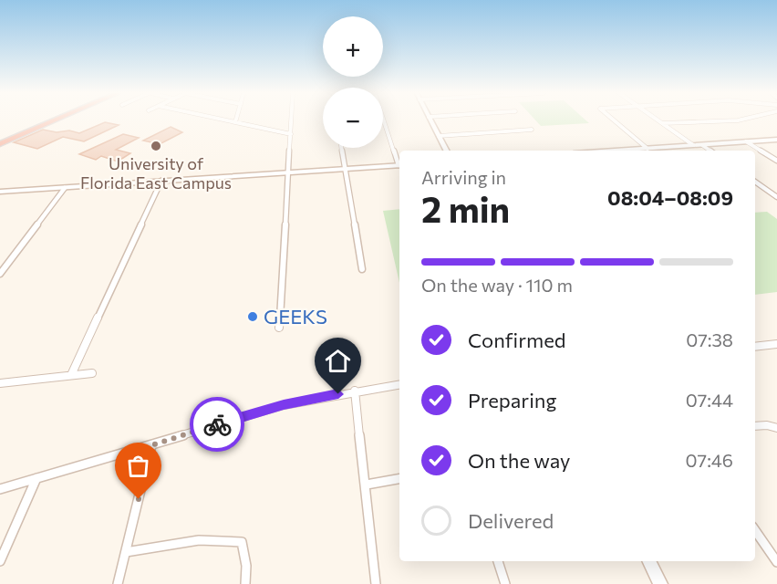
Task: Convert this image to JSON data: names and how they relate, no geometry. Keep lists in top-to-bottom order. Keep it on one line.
{"places":["University of Florida East Campus","GEEKS"],"page":{"map_buttons":["+","−"],"heading":["2 min","Arriving in","08:04–08:09"],"bar":"On the way · 110 m","list":[["Confirmed","07:38"],["Preparing","07:44"],["On the way","07:46"],"Delivered"]}}
